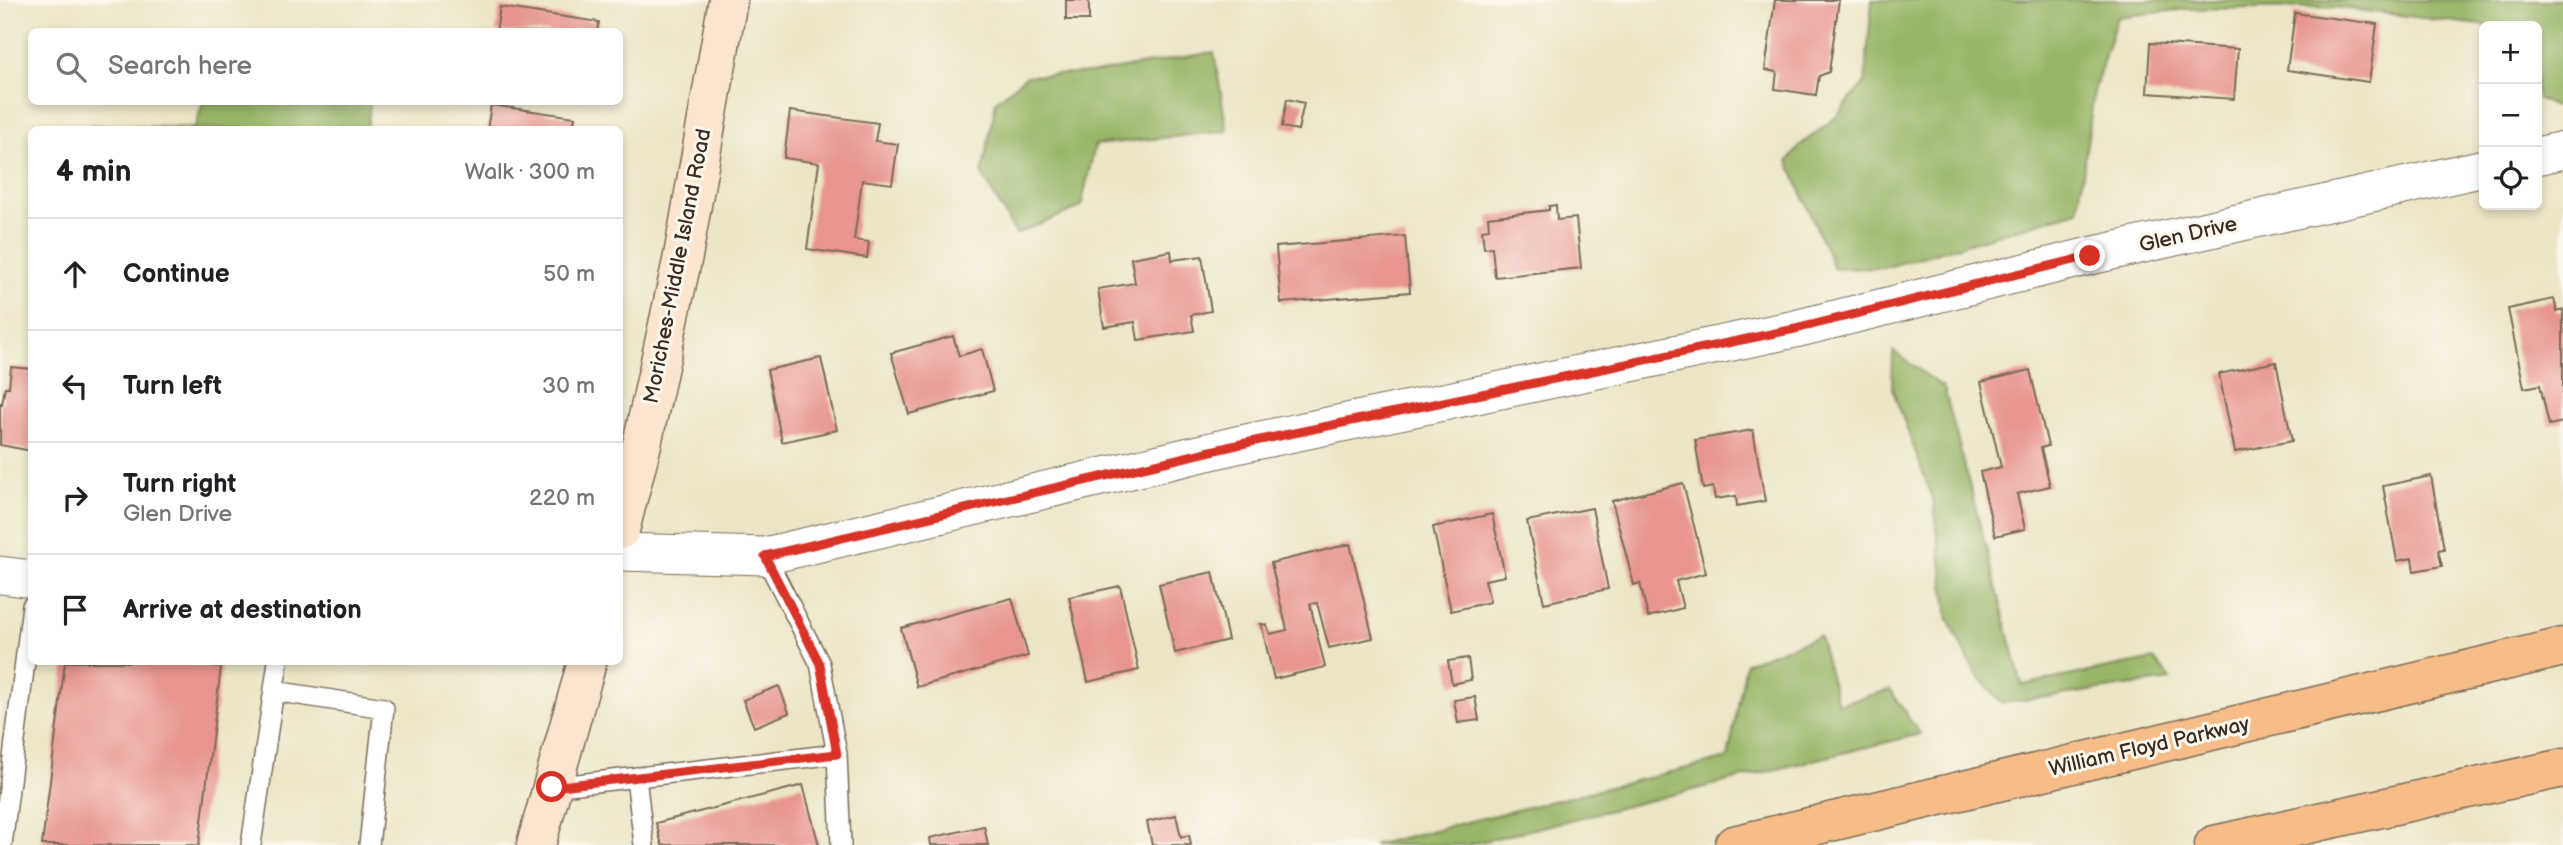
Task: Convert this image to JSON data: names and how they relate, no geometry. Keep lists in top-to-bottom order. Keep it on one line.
{"streets":{"highway":["William Floyd Parkway"],"main road":["Moriches-Middle Island Road"],"street":["Glen Drive"]},"page":{"map_buttons":["+","−"],"search":"Search here","heading":["4 min","Walk · 300 m"],"list":[["Continue","50 m"],["Turn left","30 m"],["Turn right","Glen Drive","220 m"],"Arrive at destination"]}}
